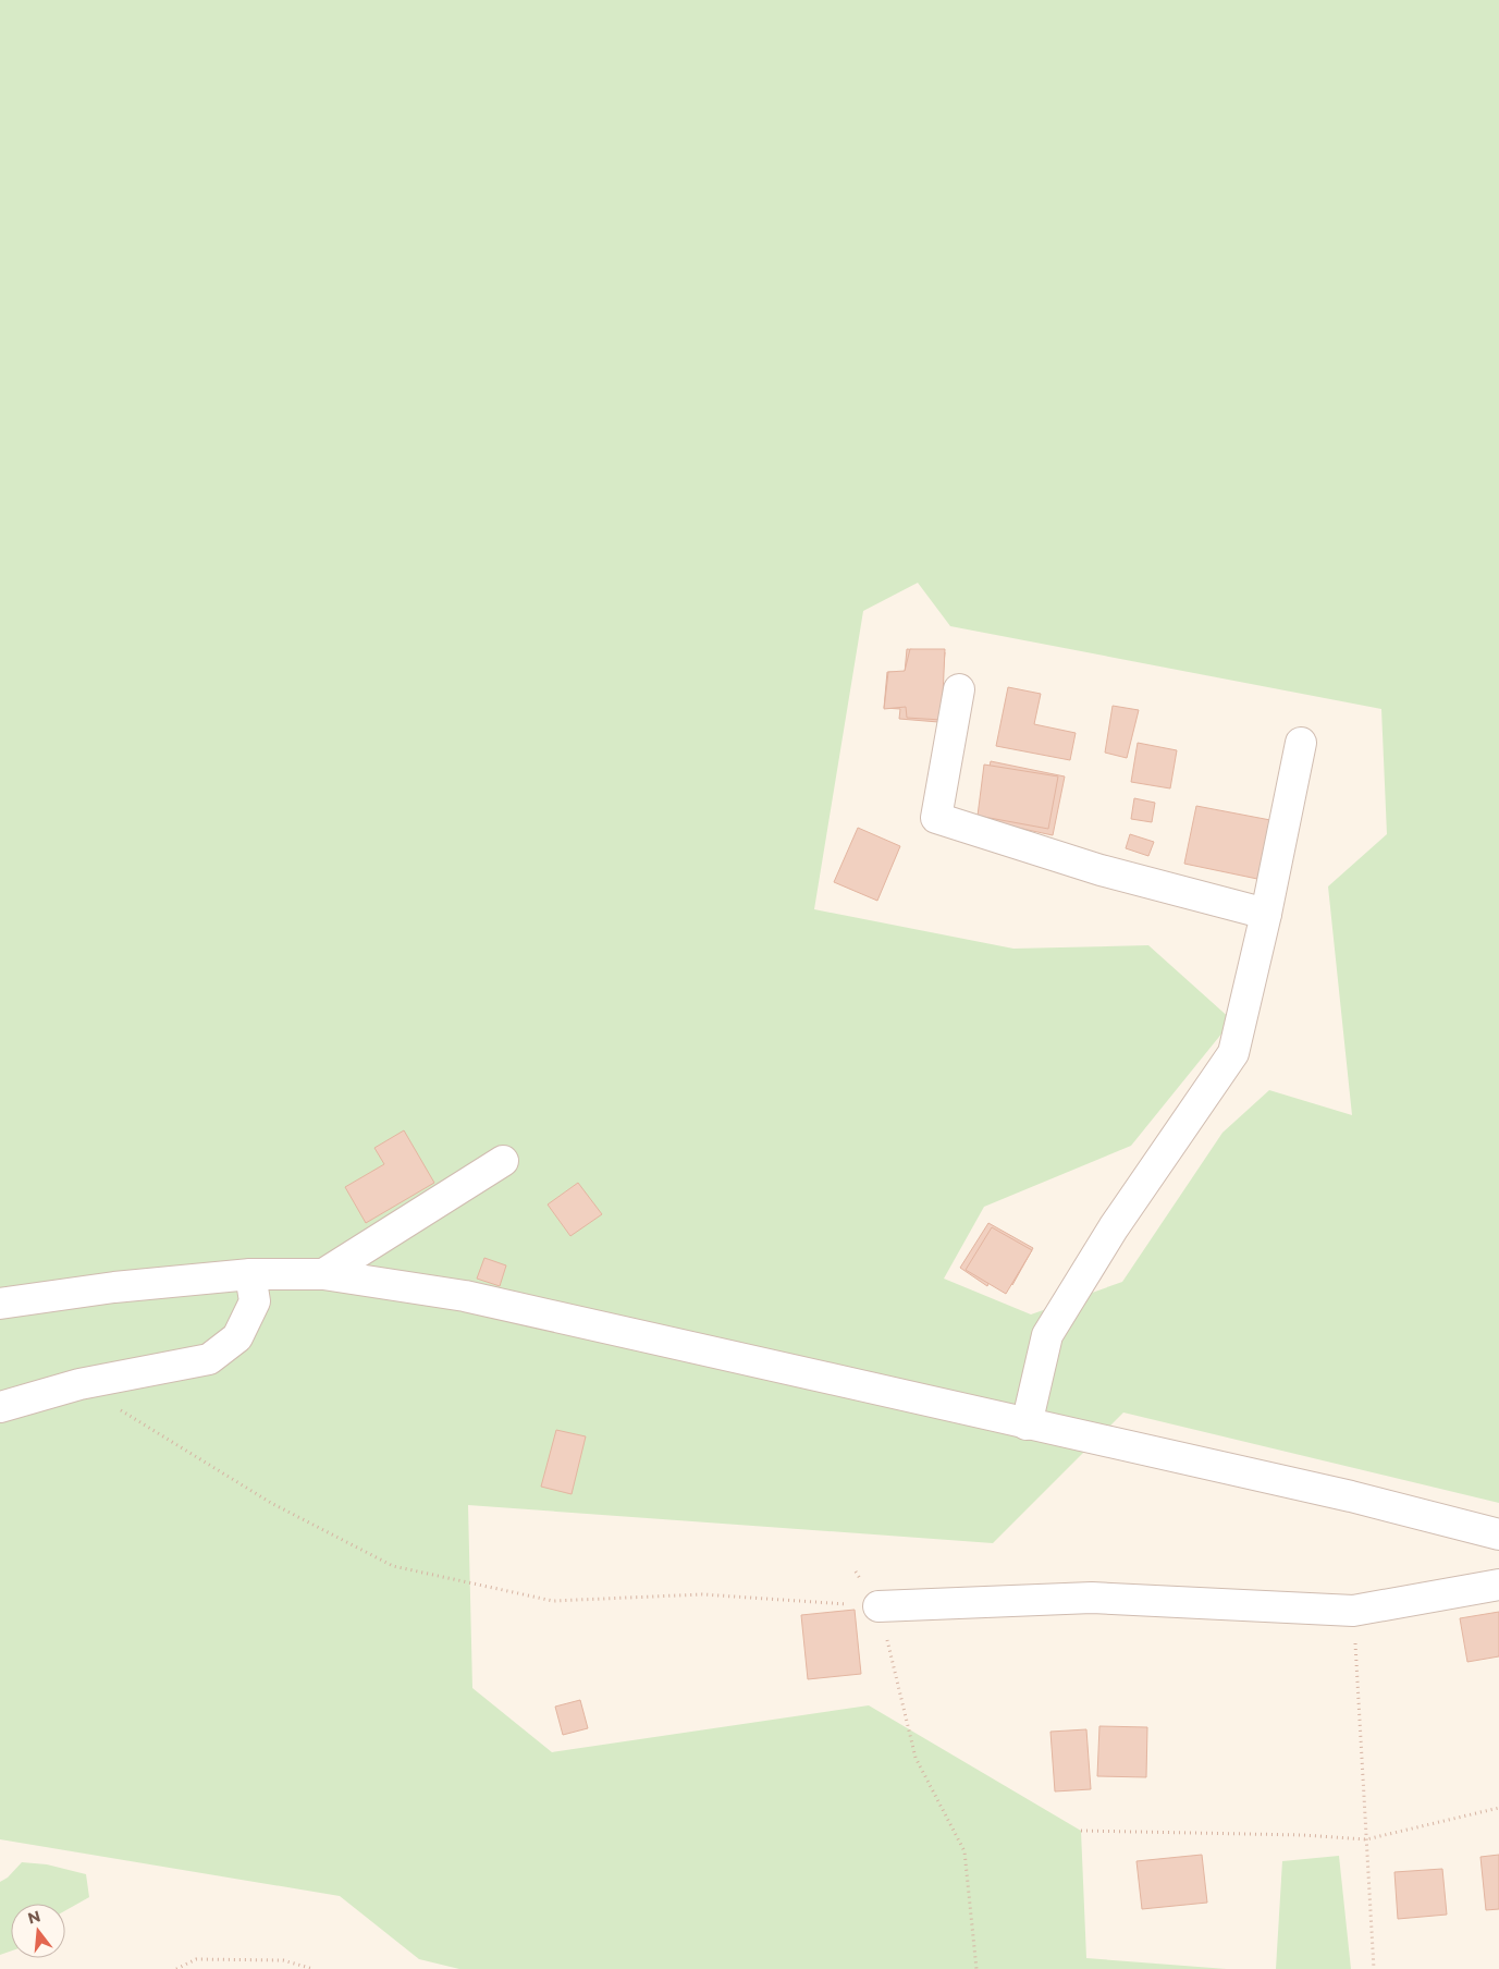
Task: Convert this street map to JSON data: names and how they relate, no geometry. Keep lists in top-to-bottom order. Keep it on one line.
{"north":"top"}
